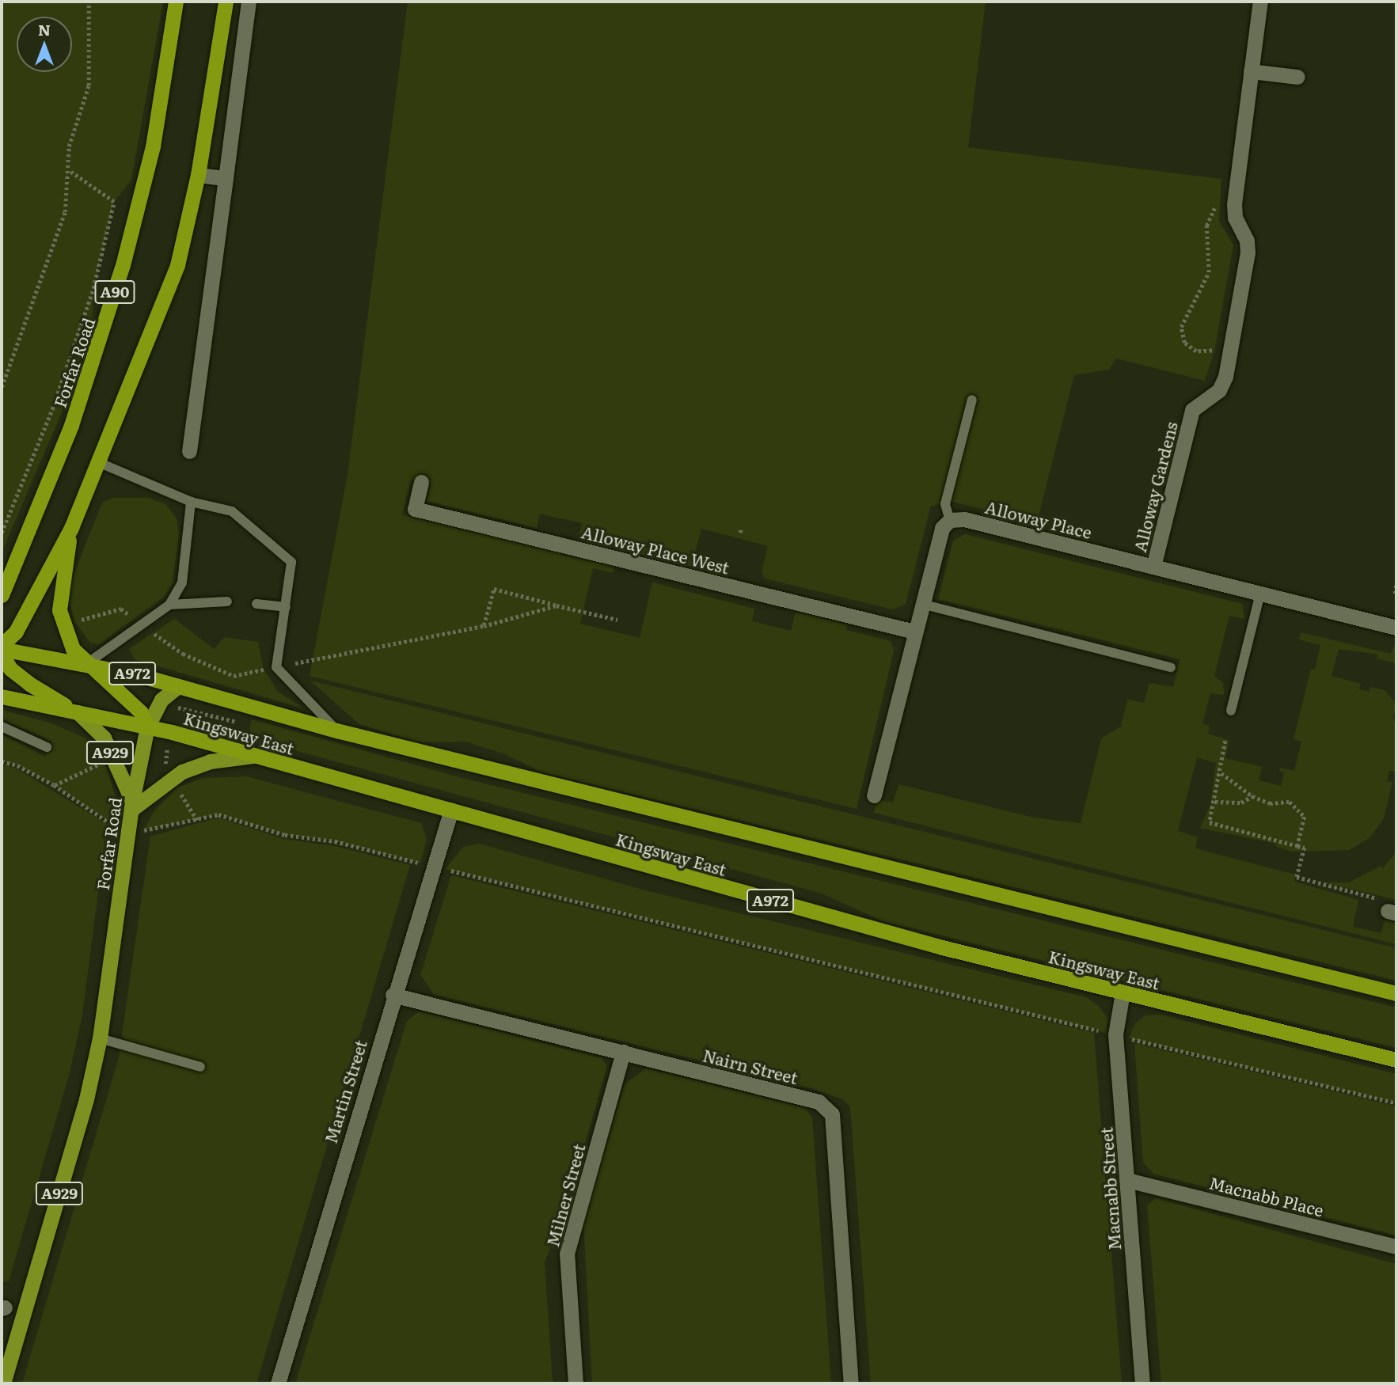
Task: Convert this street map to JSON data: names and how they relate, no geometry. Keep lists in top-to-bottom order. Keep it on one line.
{"streets":{"highway":["A90","Forfar Road","A972","Kingsway East"],"main road":["A929"],"street":["Alloway Gardens","Alloway Place","Alloway Place West","Nairn Street","Martin Street","Macnabb Street","Milner Street","Macnabb Place"]},"crossings":[["A90","Kingsway East"],["Forfar Road","Kingsway East"],["Forfar Road","A929"],["Alloway Gardens","Alloway Place"],["Kingsway East","A929"],["Kingsway East","Martin Street"],["Kingsway East","Macnabb Street"],["Nairn Street","Martin Street"],["Nairn Street","Milner Street"],["Macnabb Street","Macnabb Place"]],"north":"top"}
